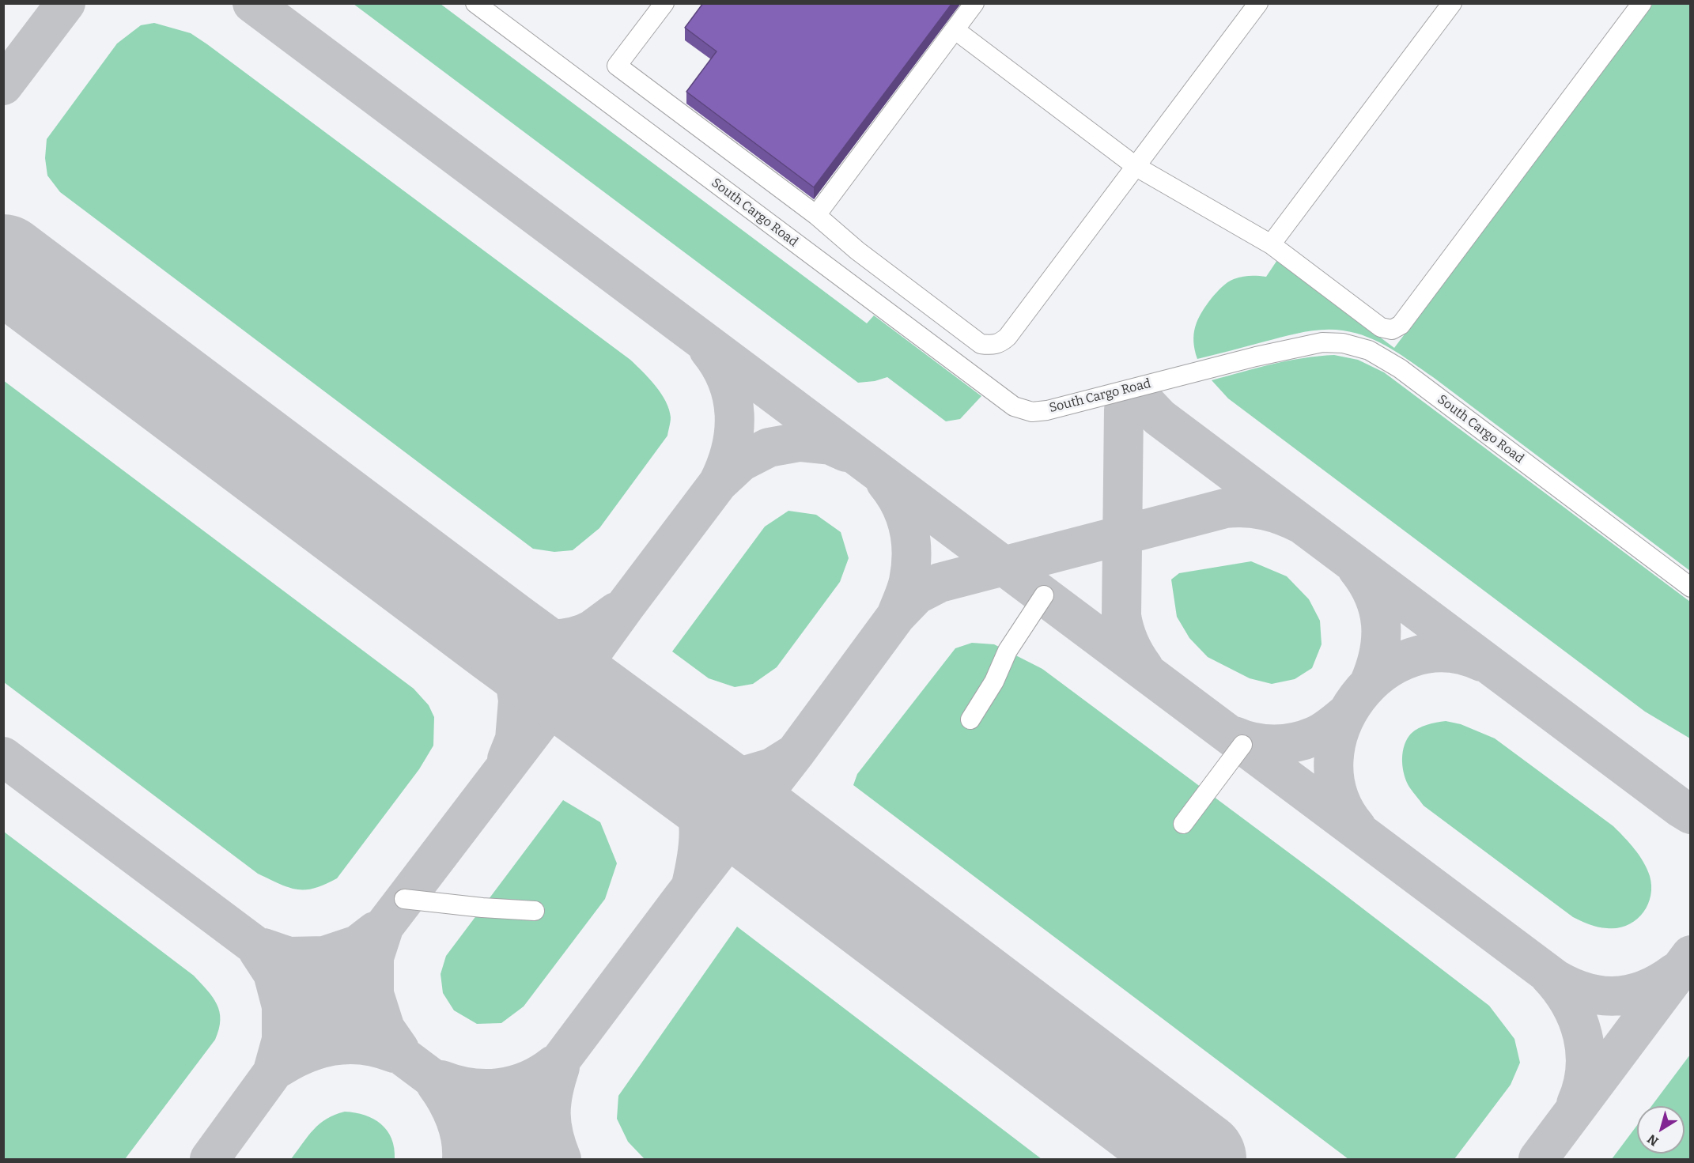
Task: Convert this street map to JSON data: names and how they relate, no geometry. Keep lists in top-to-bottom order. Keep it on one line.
{"streets":{"lane":["South Cargo Road"]},"north":"bottom left"}
